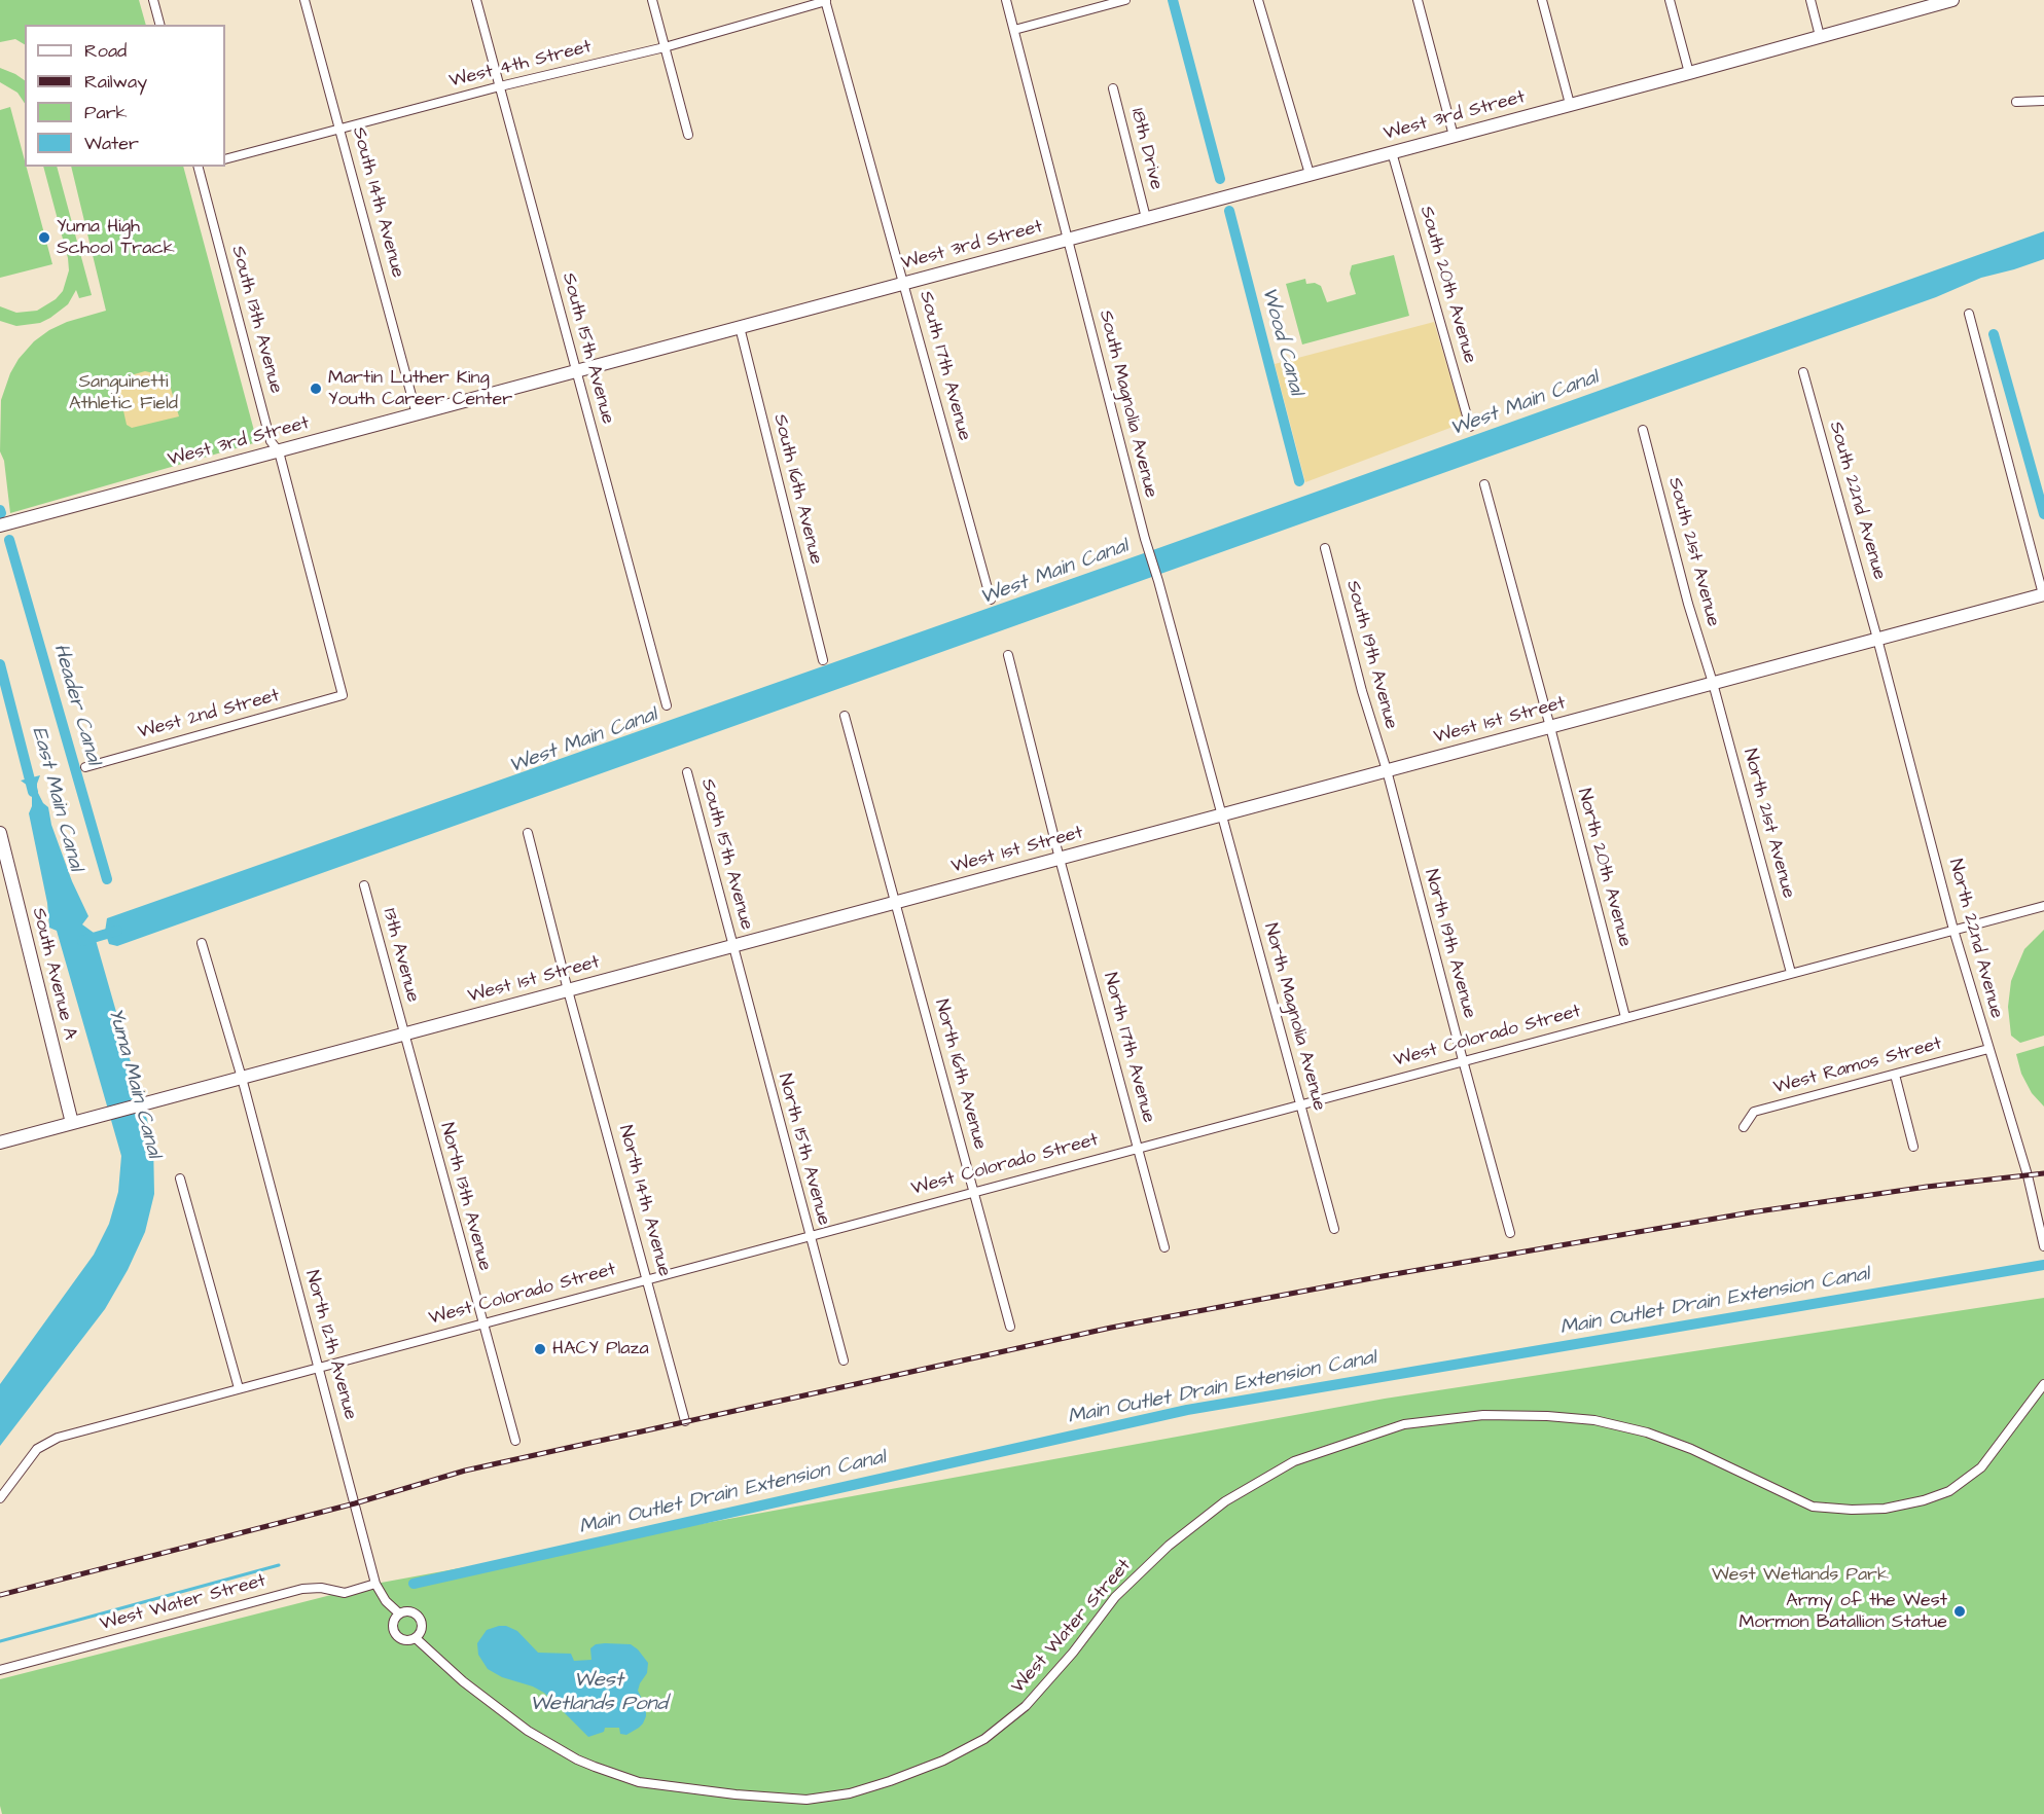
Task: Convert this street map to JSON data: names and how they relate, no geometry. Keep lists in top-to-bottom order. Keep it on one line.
{"streets":{"main road":["West 3rd Street","West 1st Street","South Avenue A"],"street":["West 4th Street","18th Drive","South 14th Avenue","South 20th Avenue","South 13th Avenue","South 15th Avenue","South 17th Avenue","South Magnolia Avenue","South 16th Avenue","South 22nd Avenue","South 21st Avenue","South 19th Avenue","West 2nd Street","North 21st Avenue","North 20th Avenue","North 22nd Avenue","North 19th Avenue","13th Avenue","North Magnolia Avenue","West Colorado Street","North 17th Avenue","West Ramos Street","North 16th Avenue","North 15th Avenue","North 13th Avenue","North 14th Avenue","North 12th Avenue","West Water Street"]},"crossings":[["West 4th Street","South 14th Avenue"],["West 4th Street","South 15th Avenue"],["West 4th Street","South 17th Avenue"],["West 3rd Street","18th Drive"],["West 3rd Street","South 14th Avenue"],["West 3rd Street","South 20th Avenue"],["West 3rd Street","South 13th Avenue"],["West 3rd Street","South 15th Avenue"],["West 3rd Street","South 17th Avenue"],["West 3rd Street","South Magnolia Avenue"],["West 3rd Street","South 16th Avenue"],["South 13th Avenue","West 2nd Street"],["South 15th Avenue","West 1st Street"],["South 15th Avenue","North 15th Avenue"],["South Magnolia Avenue","West 1st Street"],["South Magnolia Avenue","North Magnolia Avenue"],["South 22nd Avenue","West 1st Street"],["South 22nd Avenue","North 22nd Avenue"],["South 21st Avenue","West 1st Street"],["South 21st Avenue","North 21st Avenue"],["South 19th Avenue","West 1st Street"],["South 19th Avenue","North 19th Avenue"],["West 1st Street","North 21st Avenue"],["West 1st Street","North 20th Avenue"],["West 1st Street","North 22nd Avenue"],["West 1st Street","North 19th Avenue"],["West 1st Street","13th Avenue"],["West 1st Street","South Avenue A"],["West 1st Street","North Magnolia Avenue"],["West 1st Street","North 17th Avenue"],["West 1st Street","North 16th Avenue"],["West 1st Street","North 15th Avenue"],["West 1st Street","North 13th Avenue"],["West 1st Street","North 14th Avenue"],["West 1st Street","North 12th Avenue"],["North 21st Avenue","West Colorado Street"],["North 20th Avenue","West Colorado Street"],["North 22nd Avenue","West Colorado Street"],["North 22nd Avenue","West Ramos Street"],["North 19th Avenue","West Colorado Street"],["13th Avenue","North 13th Avenue"],["North Magnolia Avenue","West Colorado Street"],["West Colorado Street","North 17th Avenue"],["West Colorado Street","North 16th Avenue"],["West Colorado Street","North 15th Avenue"],["West Colorado Street","North 13th Avenue"],["West Colorado Street","North 14th Avenue"],["West Colorado Street","North 12th Avenue"],["North 12th Avenue","West Water Street"]],"water":["Wood Canal","West Main Canal","Header Canal","East Main Canal","Yuma Main Canal","Main Outlet Drain Extension Canal","West Wetlands Pond"],"parks":["Sanguinetti Athletic Field","West Wetlands Park"],"places":["Yuma High School Track","Martin Luther King Youth Career Center","HACY Plaza","Army of the West Mormon Batallion Statue"],"legend":["Road","Railway","Park","Water"]}
